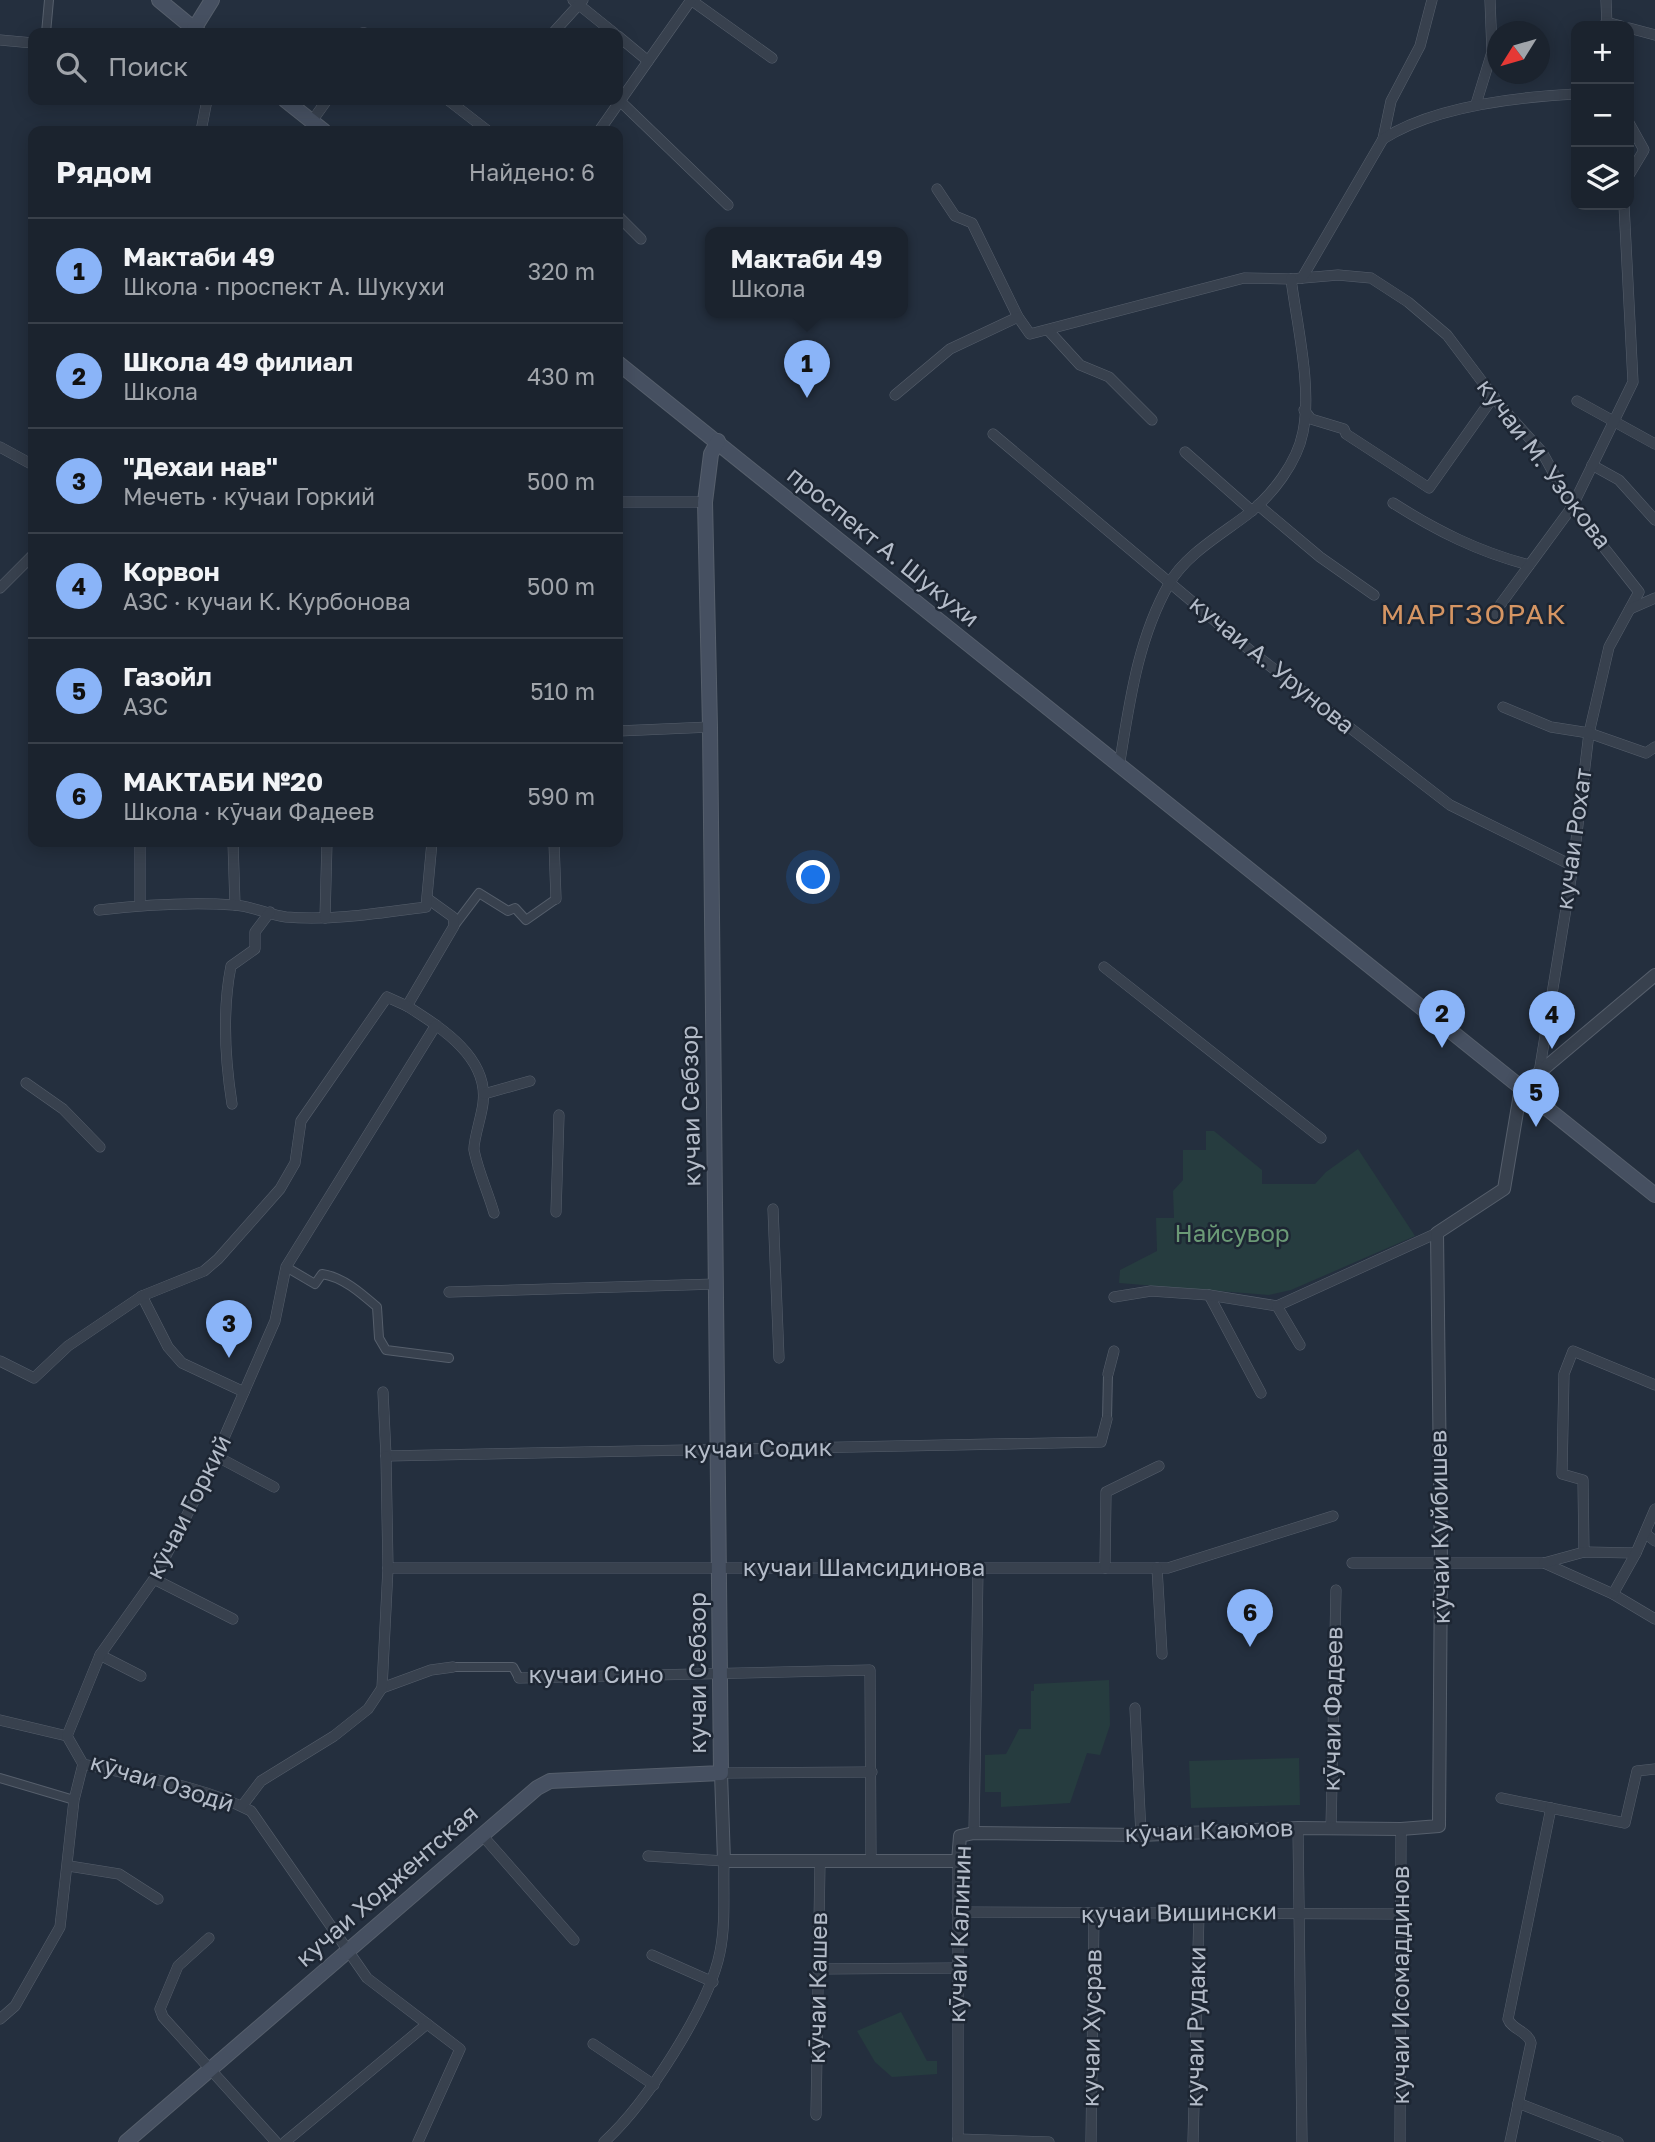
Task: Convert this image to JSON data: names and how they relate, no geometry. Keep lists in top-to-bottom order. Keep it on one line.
{"streets":{"main road":["проспект А. Шукухи","кучаи Себзор","кучаи Ходжентская"],"street":["кучаи М. Узокова","кучаи А. Урунова","кучаи Рохат","кучаи Содик","кӯчаи Горкий","кӯчаи Куйбишев","кучаи Шамсидинова","кучаи Сино","кӯчаи Фадеев","кӯчаи Озодӣ","кӯчаи Каюмов","кучаи Вишински","кӯчаи Калинин","кучаи Исомаддинов","кӯчаи Кашев","кучаи Рудаки","кучаи Хусрав"]},"crossings":[["кучаи М. Узокова","кучаи Рохат"],["проспект А. Шукухи","кучаи Себзор"],["кучаи А. Урунова","кучаи Рохат"],["кучаи Себзор","кучаи Содик"],["кучаи Себзор","кучаи Шамсидинова"],["кучаи Себзор","кучаи Сино"],["кучаи Себзор","кучаи Ходжентская"],["кӯчаи Горкий","кӯчаи Озодӣ"],["кӯчаи Куйбишев","кӯчаи Каюмов"],["кучаи Шамсидинова","кӯчаи Калинин"],["кӯчаи Фадеев","кӯчаи Каюмов"],["кӯчаи Озодӣ","кучаи Ходжентская"],["кӯчаи Каюмов","кӯчаи Калинин"],["кӯчаи Каюмов","кучаи Исомаддинов"],["кучаи Вишински","кӯчаи Калинин"],["кучаи Вишински","кучаи Исомаддинов"],["кучаи Вишински","кучаи Рудаки"],["кучаи Вишински","кучаи Хусрав"]],"districts":["МАРГЗОРАК"],"parks":["Найсувор"],"north":"bottom left","page":{"map_buttons":["+","−"],"search":"Поиск","heading":["Рядом","Найдено: 6"],"list":[{"mark":"1","name":"Мактаби 49","note":"Школа · проспект А. Шукухи","value":"320 m"},{"mark":"2","name":"Школа 49 филиал","note":"Школа","value":"430 m"},{"mark":"3","name":"\"Дехаи нав\"","note":"Мечеть · кӯчаи Горкий","value":"500 m"},{"mark":"4","name":"Корвон","note":"АЗС · кучаи К. Курбонова","value":"500 m"},{"mark":"5","name":"Газойл","note":"АЗС","value":"510 m"},{"mark":"6","name":"МАКТАБИ №20","note":"Школа · кӯчаи Фадеев","value":"590 m"}],"popup":["Мактаби 49","Школа"],"pins":["1","2","4","5","3","6"]}}
